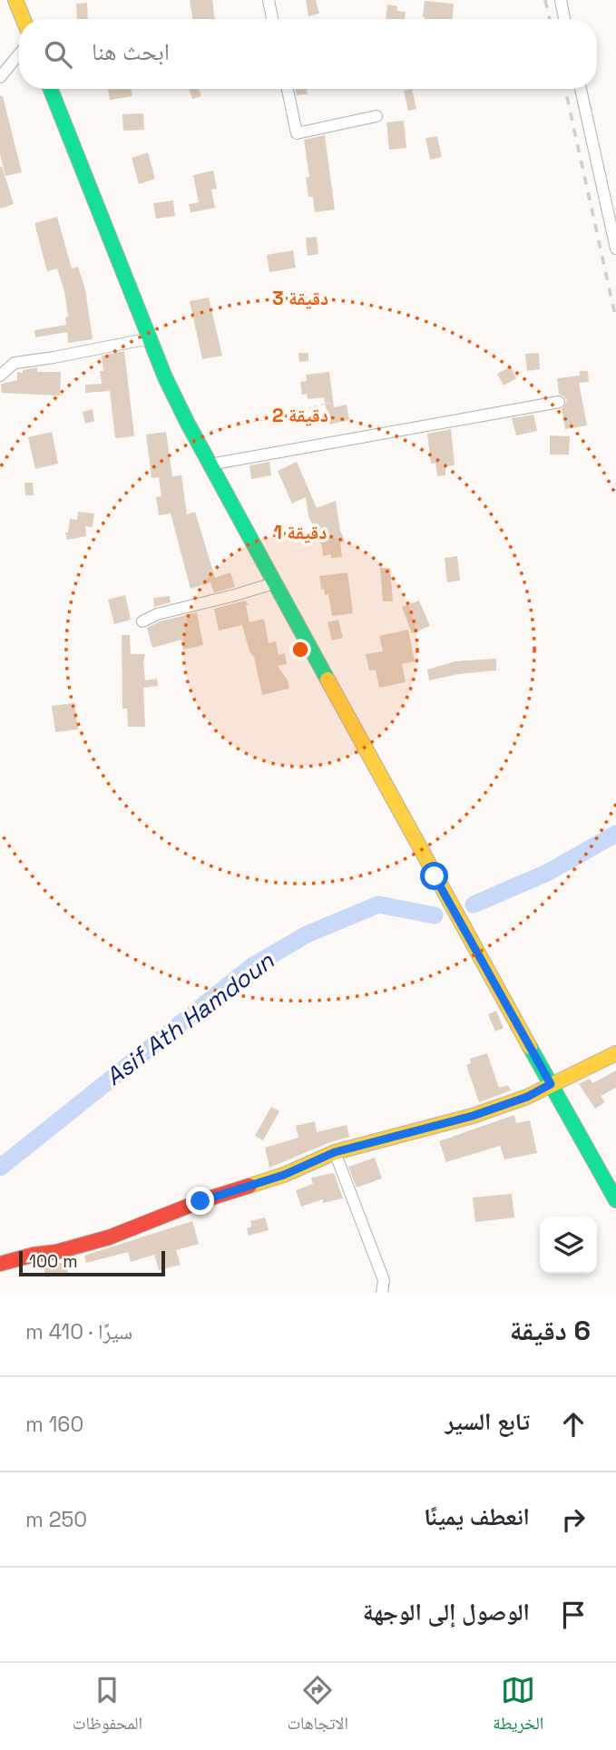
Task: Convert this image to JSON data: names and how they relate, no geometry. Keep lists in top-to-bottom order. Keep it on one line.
{"water":["Asif Ath Hamdoun"],"scale_bar":"100 m","page":{"search":"ابحث هنا","scale":"100 m","heading":["6 دقيقة","سيرًا · 410 m"],"list":[["تابع السير","160 m"],["انعطف يمينًا","250 m"],"الوصول إلى الوجهة"],"nav":["الخريطة","الاتجاهات","المحفوظات"]},"rings":["3 دقيقة","2 دقيقة","1 دقيقة"]}
